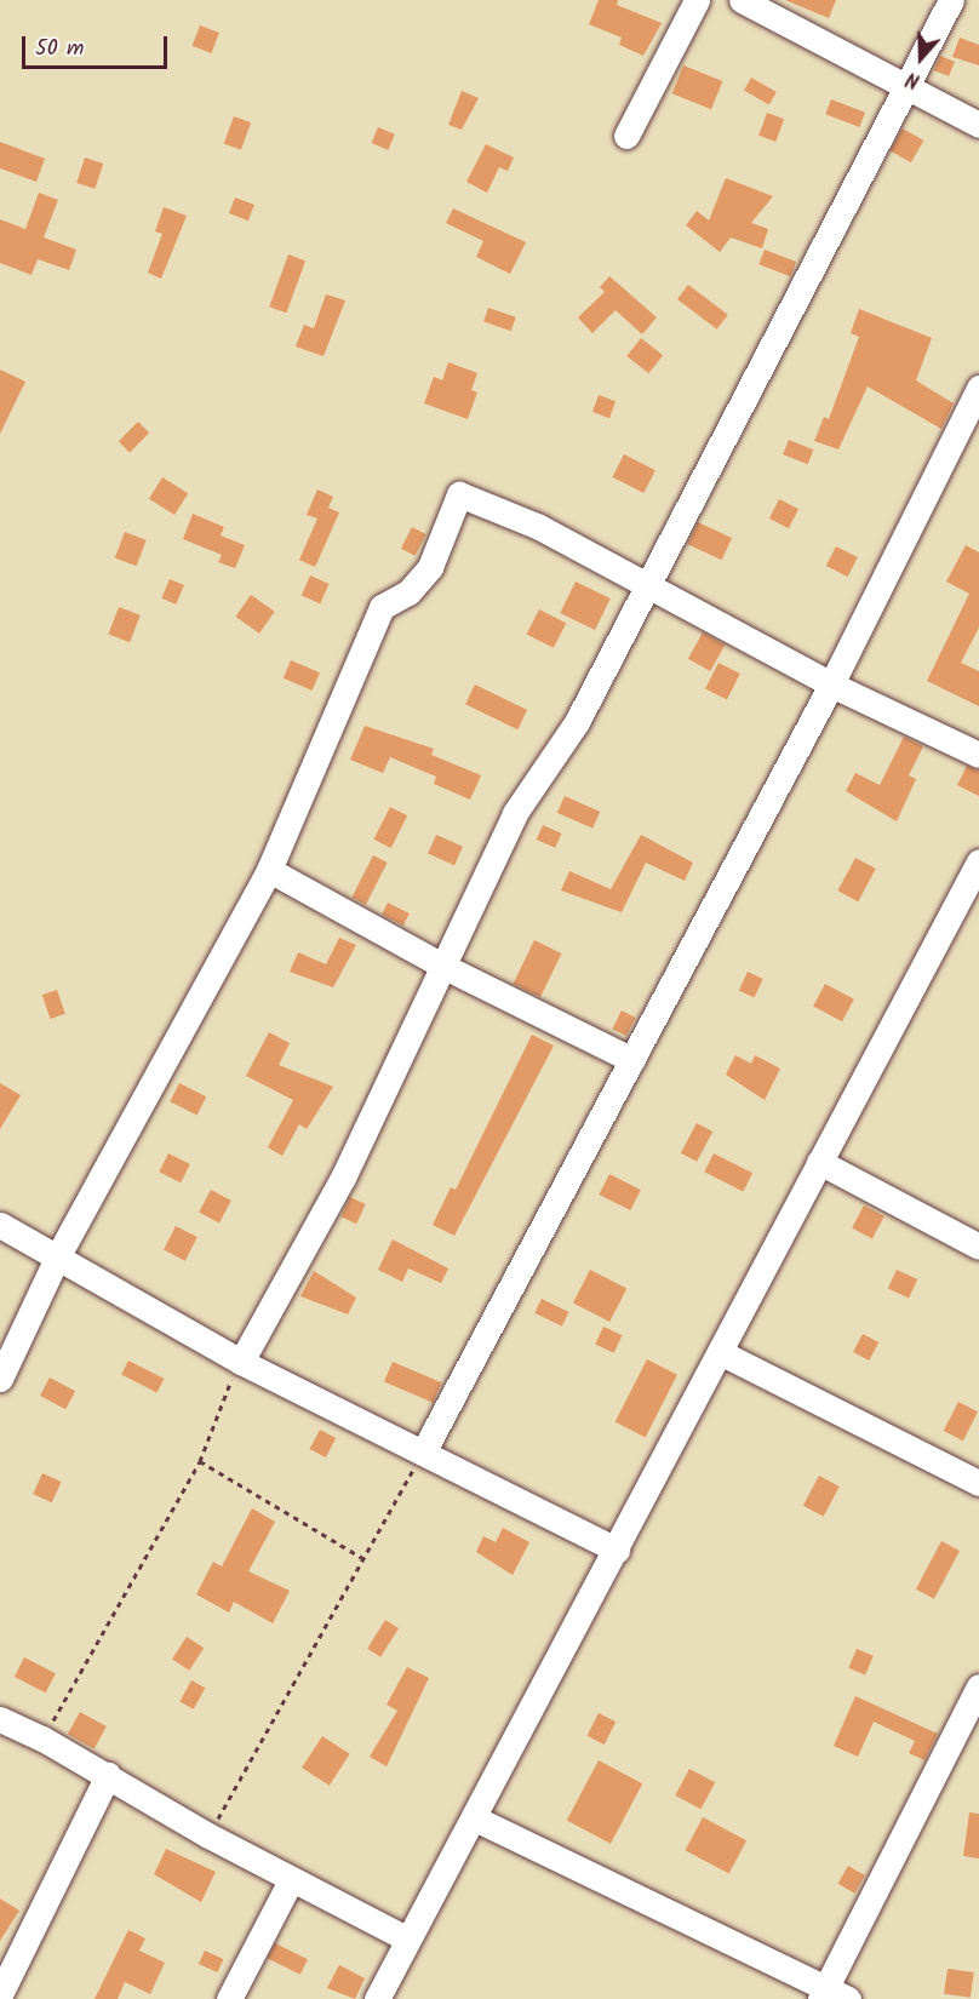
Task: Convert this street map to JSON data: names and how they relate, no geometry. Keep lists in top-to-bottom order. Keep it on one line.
{"scale_bar":"50 m","north":"bottom"}
